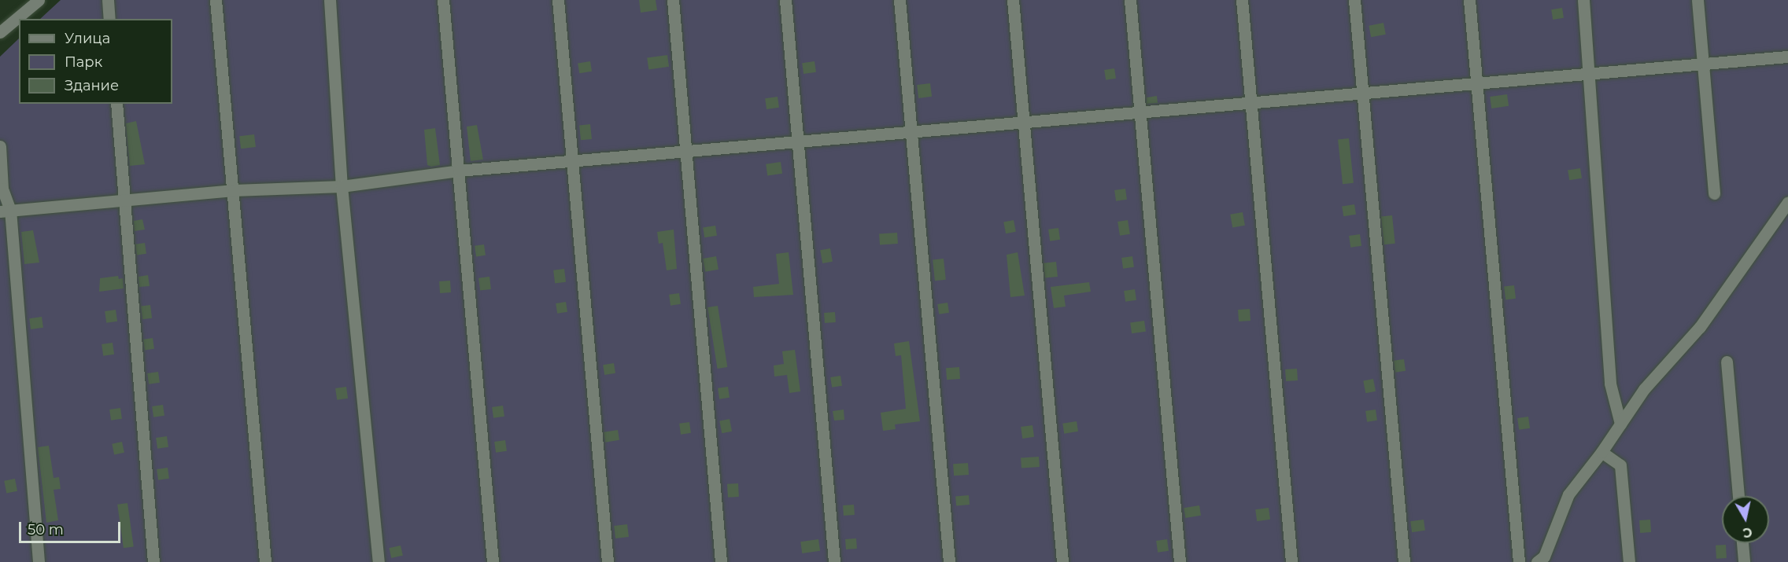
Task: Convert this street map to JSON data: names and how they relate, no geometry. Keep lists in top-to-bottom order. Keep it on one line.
{"legend":["Улица","Парк","Здание"],"scale_bar":"50 m","north":"bottom"}
